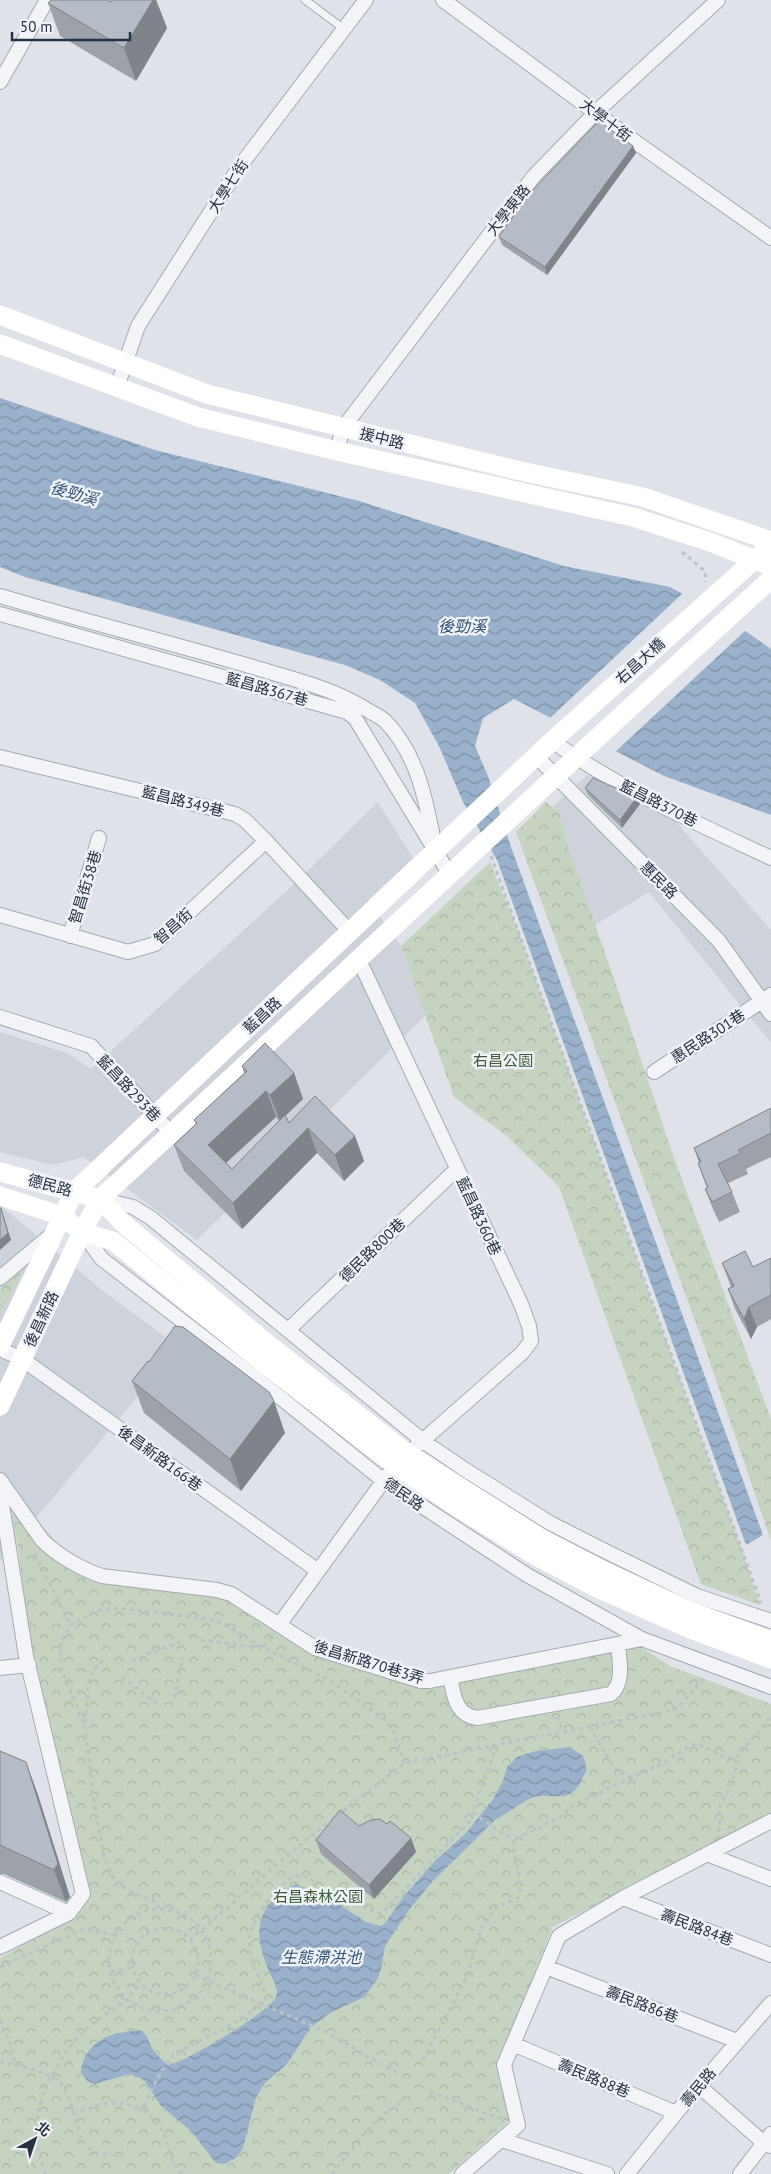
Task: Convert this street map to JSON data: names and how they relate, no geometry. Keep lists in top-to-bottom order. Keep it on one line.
{"streets":{"street":["大學十街","大學七街","大學東路","援中路","右昌大橋","藍昌路367巷","藍昌路349巷","藍昌路370巷","惠民路","智昌街38巷","智昌街","藍昌路","惠民路301巷","藍昌路293巷","德民路","藍昌路360巷","德民路800巷","後昌新路","後昌新路166巷","後昌新路70巷3弄","壽民路84巷","壽民路86巷","壽民路88巷","壽民路"]},"crossings":[["大學十街","大學東路"],["大學七街","援中路"],["大學東路","援中路"],["援中路","右昌大橋"],["右昌大橋","藍昌路370巷"],["藍昌路367巷","藍昌路"],["藍昌路349巷","智昌街"],["藍昌路349巷","藍昌路"],["惠民路","藍昌路"],["惠民路","惠民路301巷"],["智昌街38巷","智昌街"],["藍昌路","藍昌路293巷"],["藍昌路","德民路"],["藍昌路","藍昌路360巷"],["藍昌路","後昌新路"],["德民路","藍昌路360巷"],["德民路","德民路800巷"],["德民路","後昌新路"],["德民路","後昌新路70巷3弄"],["藍昌路360巷","德民路800巷"],["後昌新路","後昌新路166巷"],["壽民路86巷","壽民路"],["壽民路88巷","壽民路"]],"water":["後勁溪","生態滯洪池"],"parks":["右昌公園","右昌森林公園"],"scale_bar":"50 m","north":"top right"}
